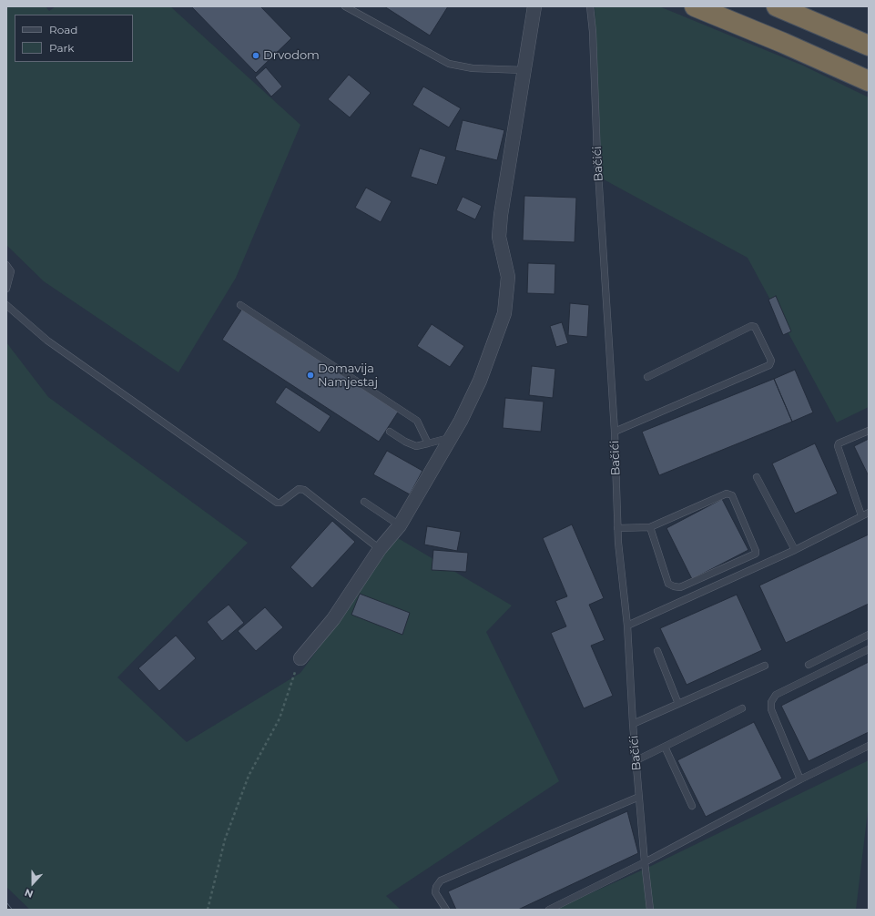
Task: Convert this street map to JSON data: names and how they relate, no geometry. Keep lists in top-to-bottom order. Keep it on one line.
{"streets":{"lane":["Bačići"]},"places":["Drvodom","Domavija Namjestaj"],"legend":["Road","Park"],"north":"bottom"}
